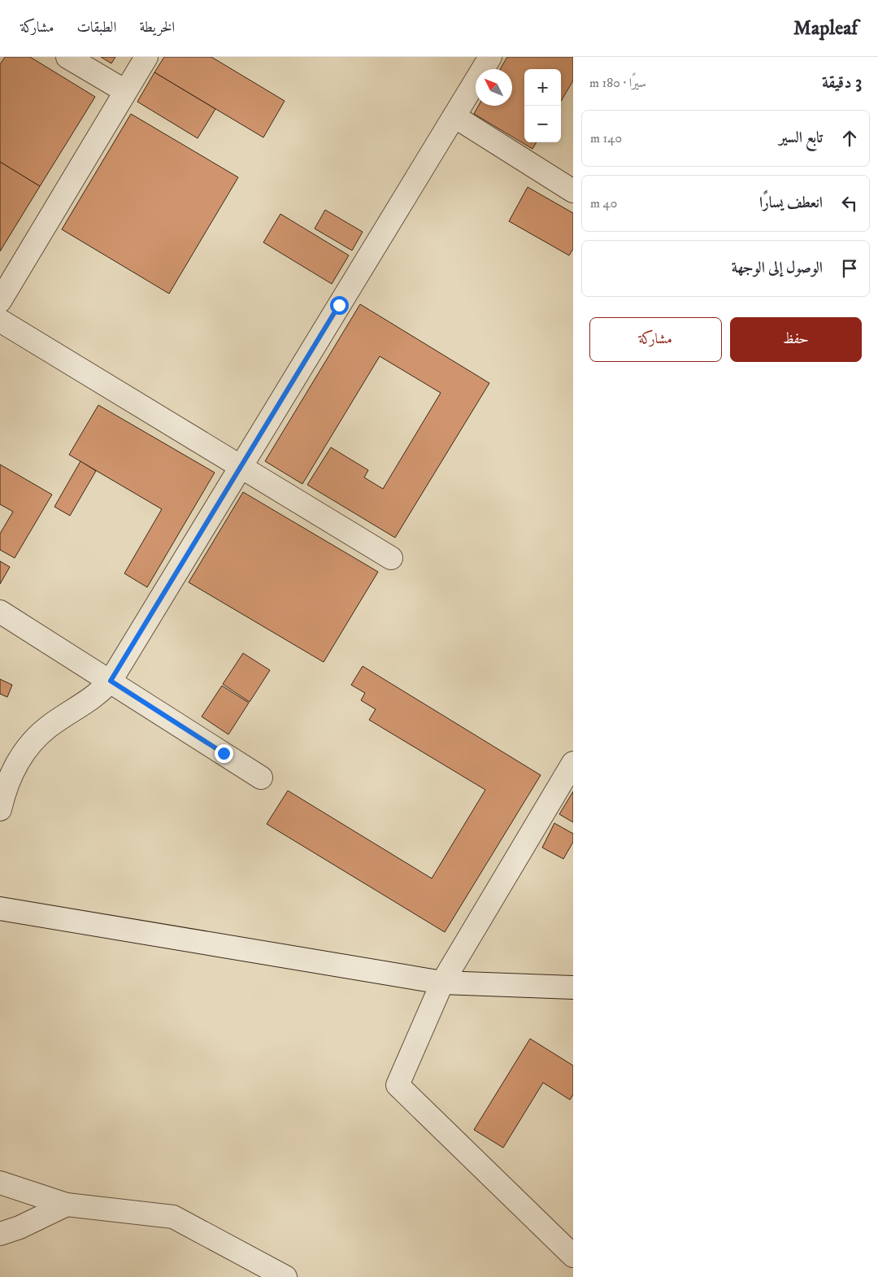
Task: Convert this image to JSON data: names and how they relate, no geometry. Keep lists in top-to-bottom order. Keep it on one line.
{"north":"top left","page":{"header":"Mapleaf","nav":["الخريطة","الطبقات","مشاركة"],"heading":["3 دقيقة","سيرًا · 180 m"],"map_buttons":["+","−"],"list":[["تابع السير","140 m"],["انعطف يسارًا","40 m"],"الوصول إلى الوجهة"],"buttons":["حفظ","مشاركة"]}}
